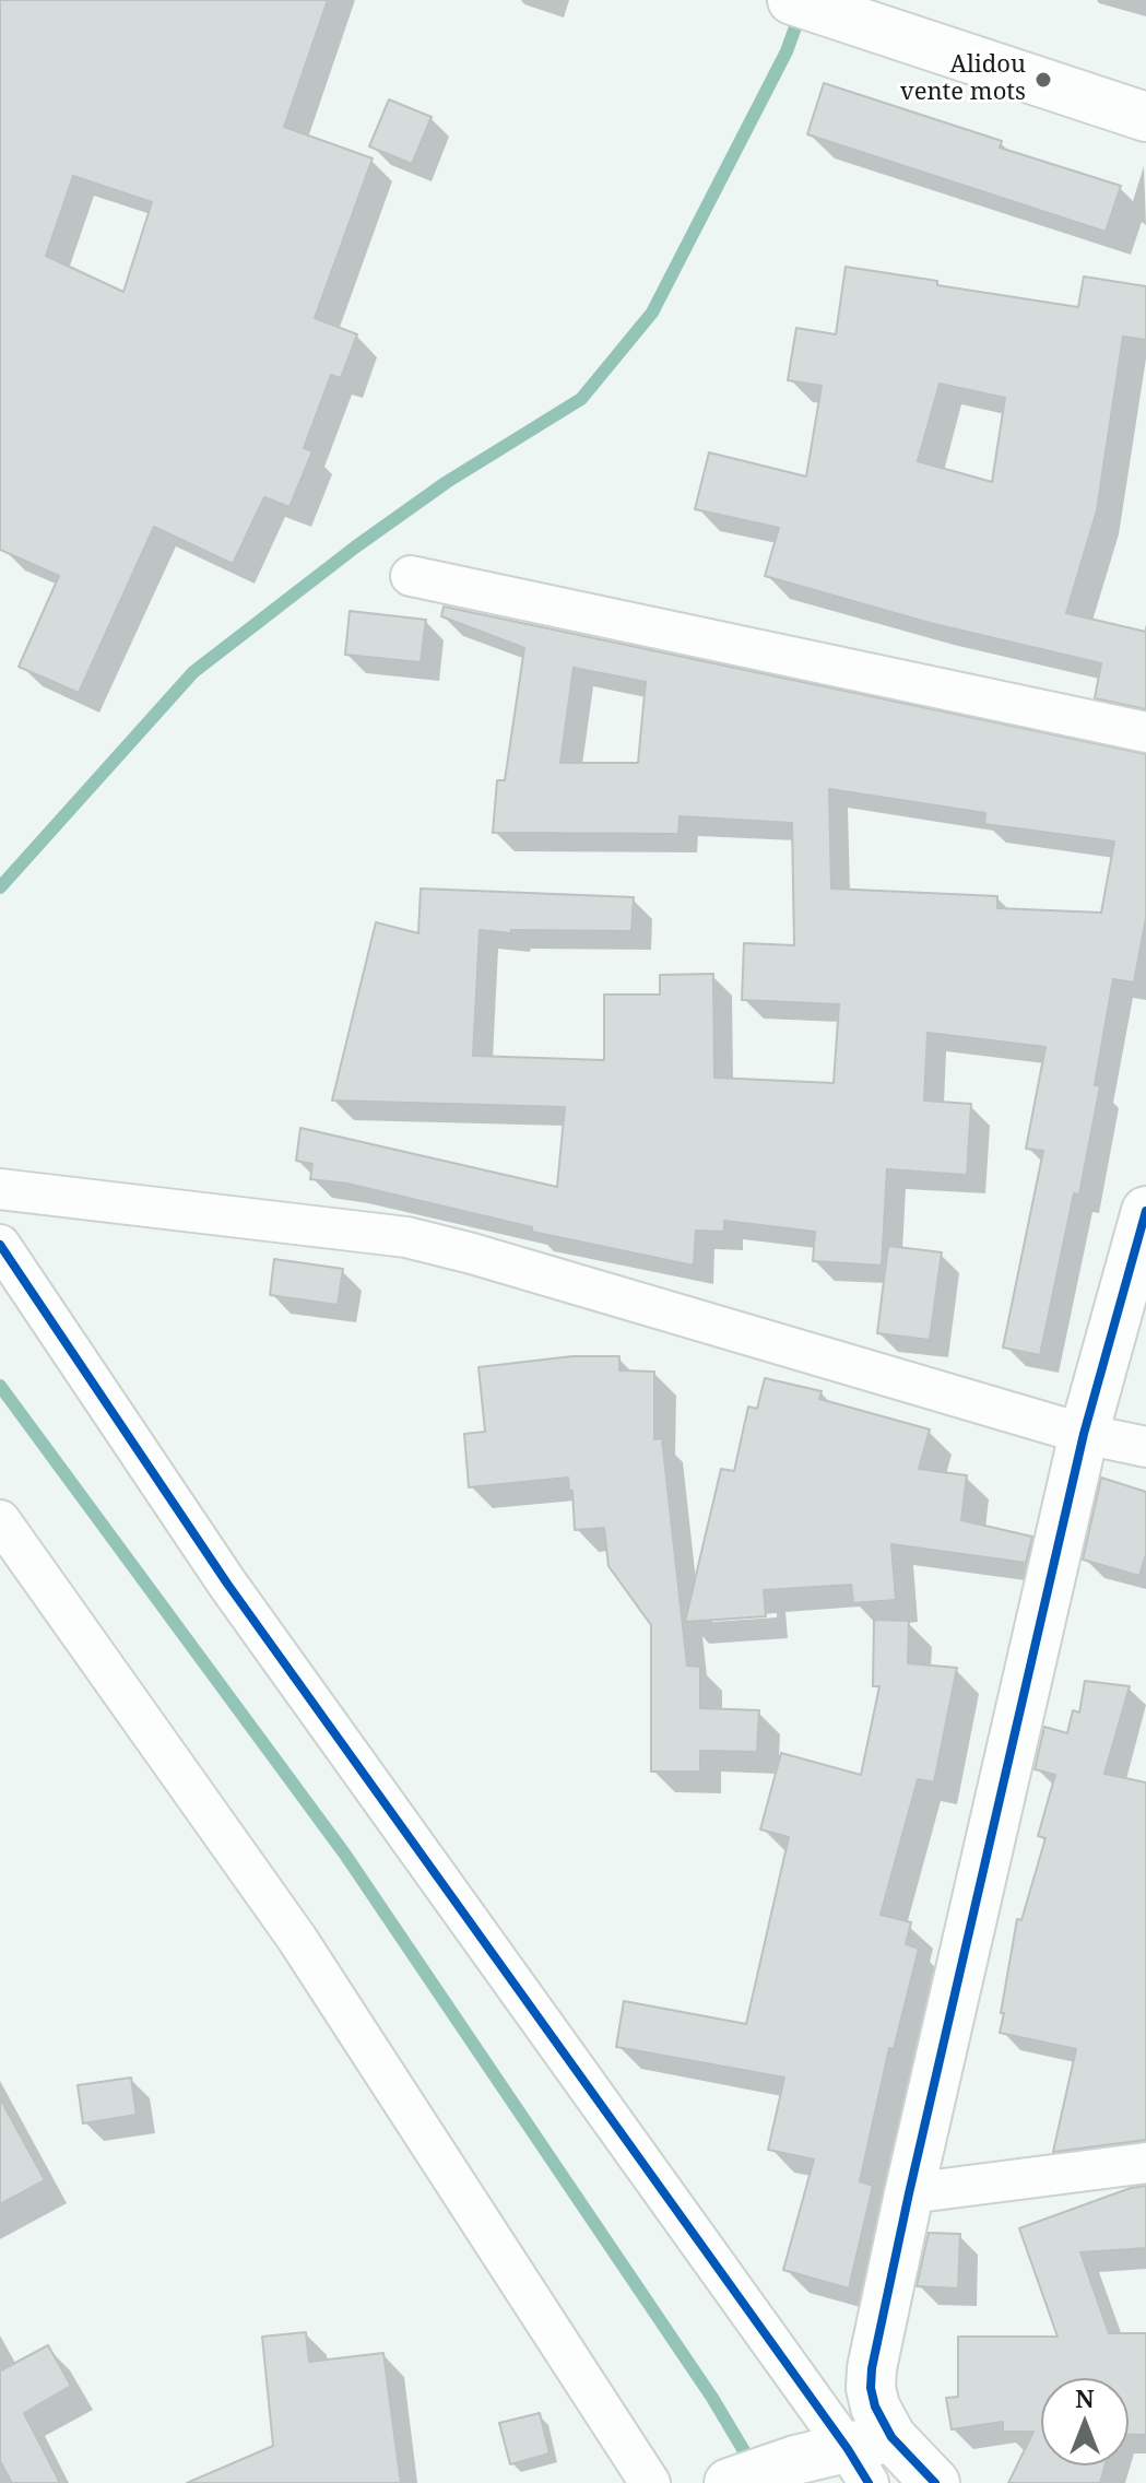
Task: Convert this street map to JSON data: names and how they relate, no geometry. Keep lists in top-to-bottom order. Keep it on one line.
{"places":["Alidou vente mots"],"north":"top"}
